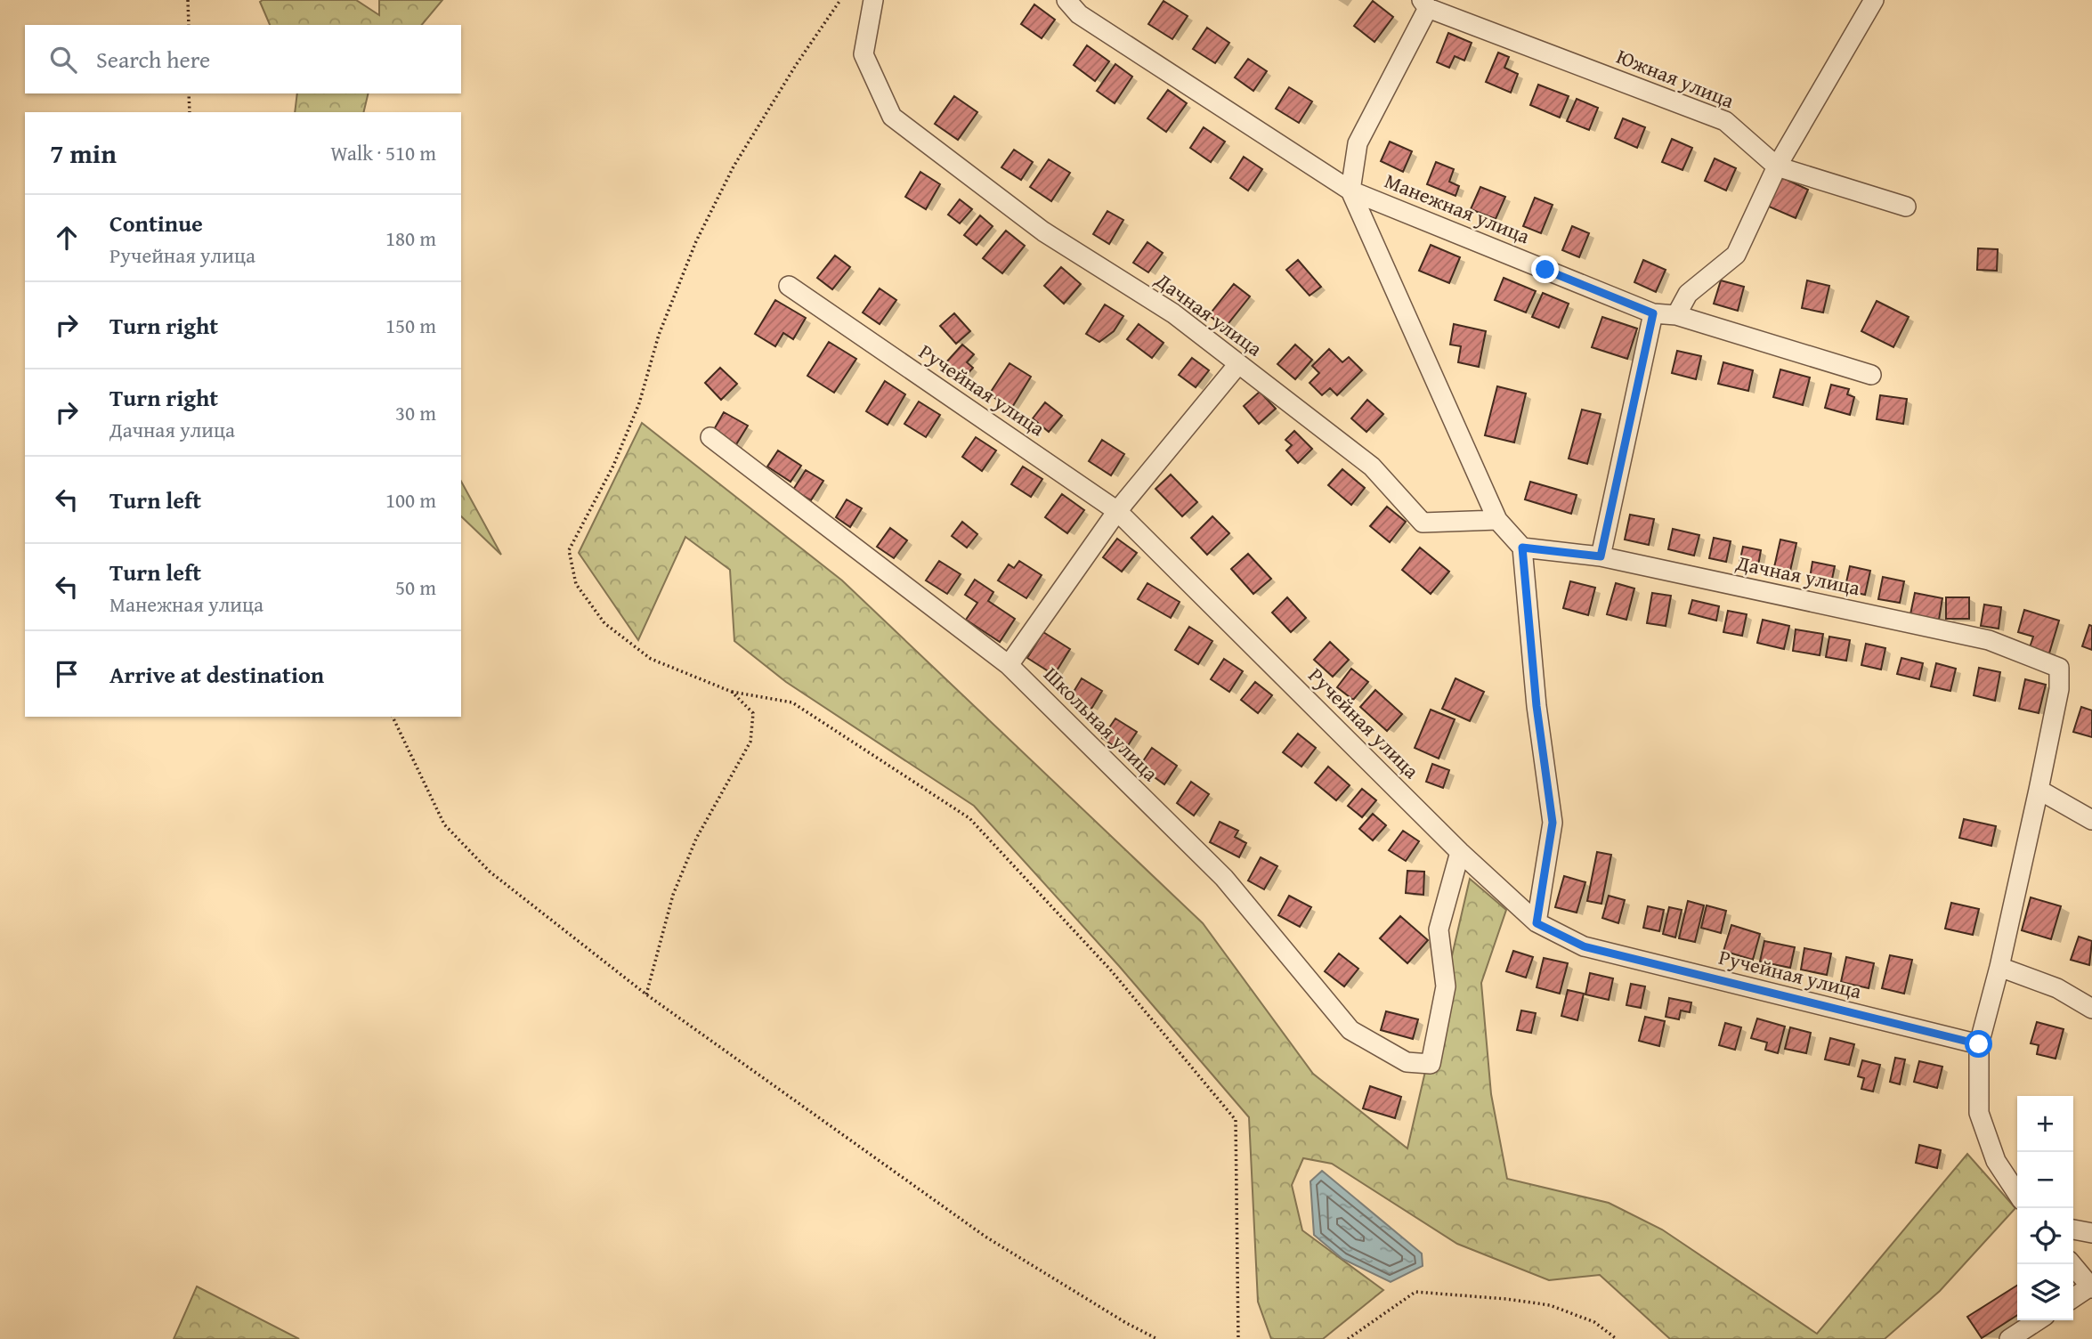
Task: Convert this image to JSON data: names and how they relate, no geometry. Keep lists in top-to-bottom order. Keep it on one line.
{"streets":{"street":["Южная улица","Манежная улица","Дачная улица","Ручейная улица","Школьная улица"]},"crossings":[["Ручейная улица","Школьная улица"]],"page":{"search":"Search here","heading":["7 min","Walk · 510 m"],"list":[["Continue","Ручейная улица","180 m"],["Turn right","150 m"],["Turn right","Дачная улица","30 m"],["Turn left","100 m"],["Turn left","Манежная улица","50 m"],"Arrive at destination"],"map_buttons":["+","−"]}}
